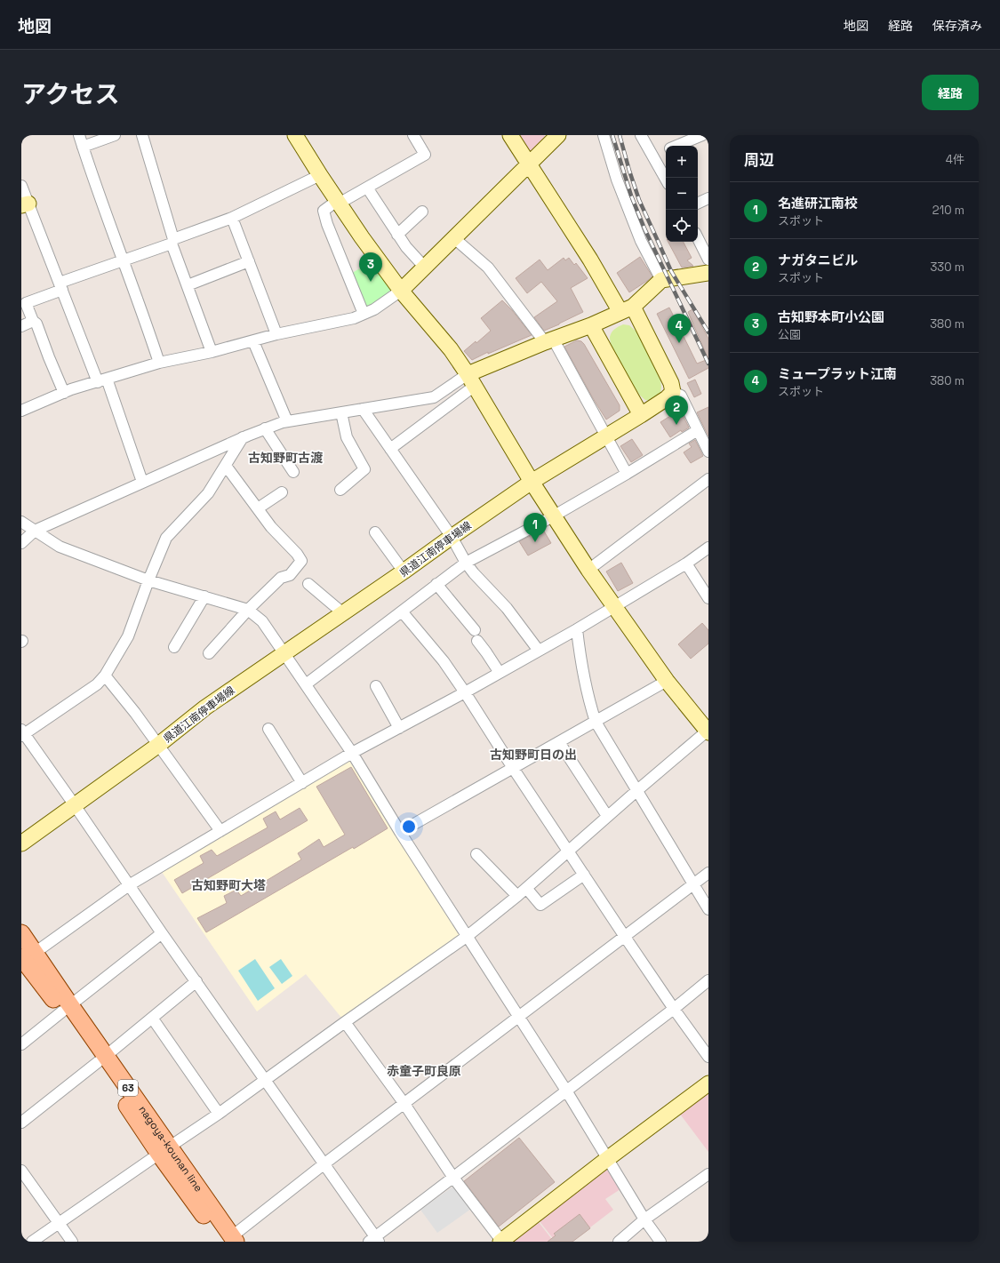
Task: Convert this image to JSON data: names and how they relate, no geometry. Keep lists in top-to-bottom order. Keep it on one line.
{"streets":{"main road":["63","nagoya-kounan line"],"street":["県道江南停車場線"]},"districts":["古知野町古渡","古知野町日の出","古知野町大塔","赤童子町良原"],"page":{"header":"地図","nav":["地図","経路","保存済み"],"title":"アクセス","buttons":"経路","heading":["周辺","4件"],"map_buttons":["+","−"],"list":[{"mark":"1","name":"名進研江南校","note":"スポット","value":"210 m"},{"mark":"2","name":"ナガタニビル","note":"スポット","value":"330 m"},{"mark":"3","name":"古知野本町小公園","note":"公園","value":"380 m"},{"mark":"4","name":"ミュープラット江南","note":"スポット","value":"380 m"}],"pins":["3","4","2","1"]}}
